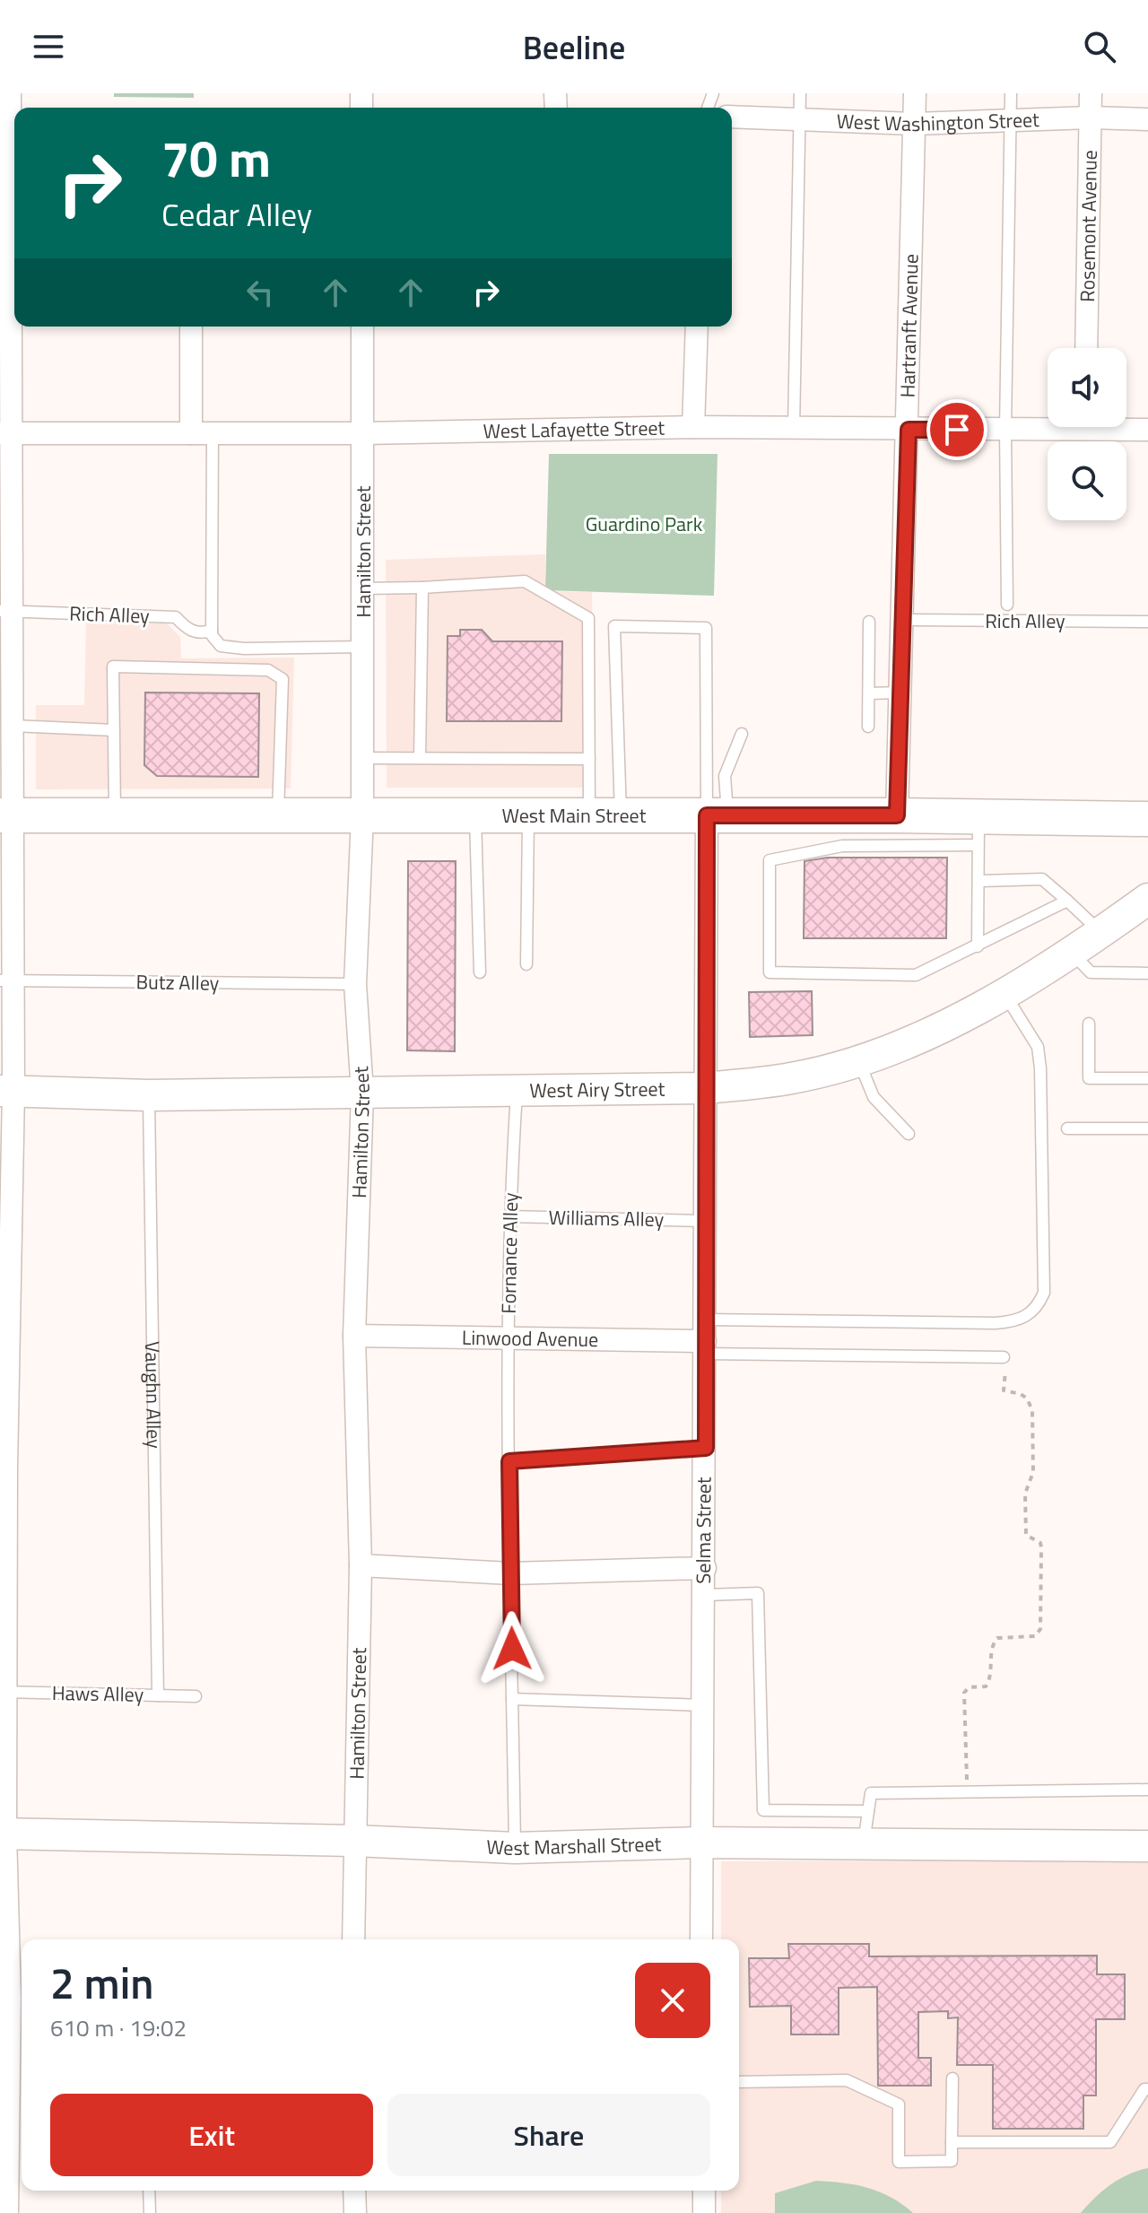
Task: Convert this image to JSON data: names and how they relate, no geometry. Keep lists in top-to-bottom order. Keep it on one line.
{"streets":{"main road":["West Main Street","West Airy Street","West Marshall Street"],"street":["West Washington Street","Rosemont Avenue","Hartranft Avenue","West Lafayette Street","Hamilton Street","Linwood Avenue","Selma Street"],"lane":["Rich Alley","Butz Alley","Williams Alley","Fornance Alley","Vaughn Alley","Haws Alley"]},"crossings":[["West Washington Street","Rosemont Avenue"],["West Washington Street","Hartranft Avenue"],["Hartranft Avenue","West Lafayette Street"],["Hartranft Avenue","Rich Alley"],["Hartranft Avenue","West Main Street"],["West Lafayette Street","Hamilton Street"],["Hamilton Street","Rich Alley"],["Hamilton Street","West Main Street"],["Hamilton Street","Butz Alley"],["Hamilton Street","West Airy Street"],["Hamilton Street","Linwood Avenue"],["Hamilton Street","West Marshall Street"],["West Main Street","Selma Street"],["West Airy Street","Fornance Alley"],["West Airy Street","Vaughn Alley"],["West Airy Street","Selma Street"],["Williams Alley","Fornance Alley"],["Williams Alley","Selma Street"],["Fornance Alley","Linwood Avenue"],["Fornance Alley","West Marshall Street"],["Linwood Avenue","Selma Street"],["Vaughn Alley","Haws Alley"],["Selma Street","West Marshall Street"]],"parks":["Guardino Park"],"page":{"header":"Beeline","turn":["70 m","Cedar Alley"],"heading":["2 min","610 m · 19:02"],"buttons":["Exit","Share"]}}
